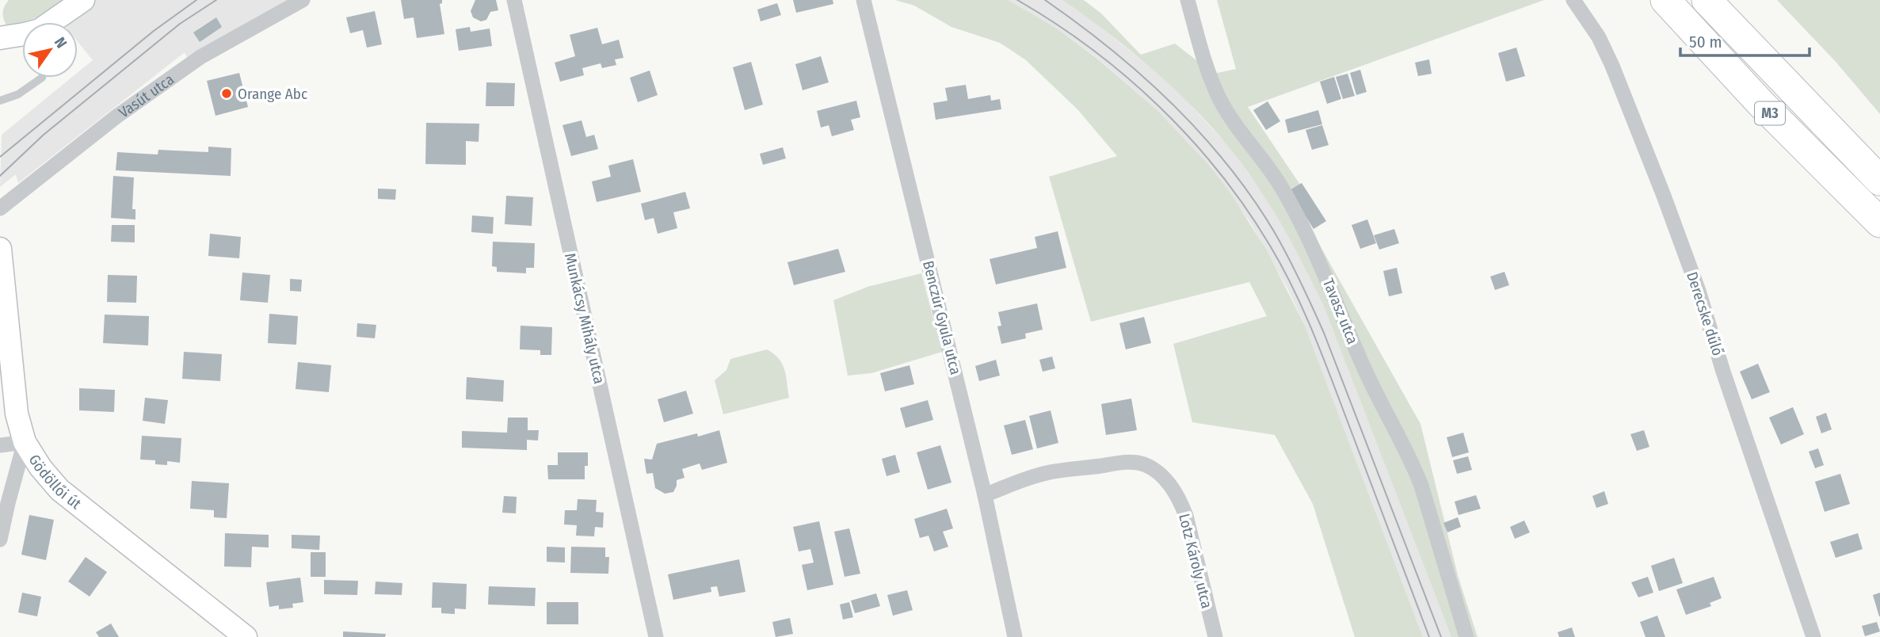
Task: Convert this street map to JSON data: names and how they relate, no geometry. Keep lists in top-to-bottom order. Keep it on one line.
{"streets":{"highway":["M3"],"main road":["Gödöllői út"],"street":["Vasút utca","Tavasz utca","Derecske dűlő","Benczúr Gyula utca","Munkácsy Mihály utca","Lotz Károly utca"]},"crossings":[["Benczúr Gyula utca","Lotz Károly utca"]],"places":["Orange Abc"],"scale_bar":"50 m","north":"top right"}
